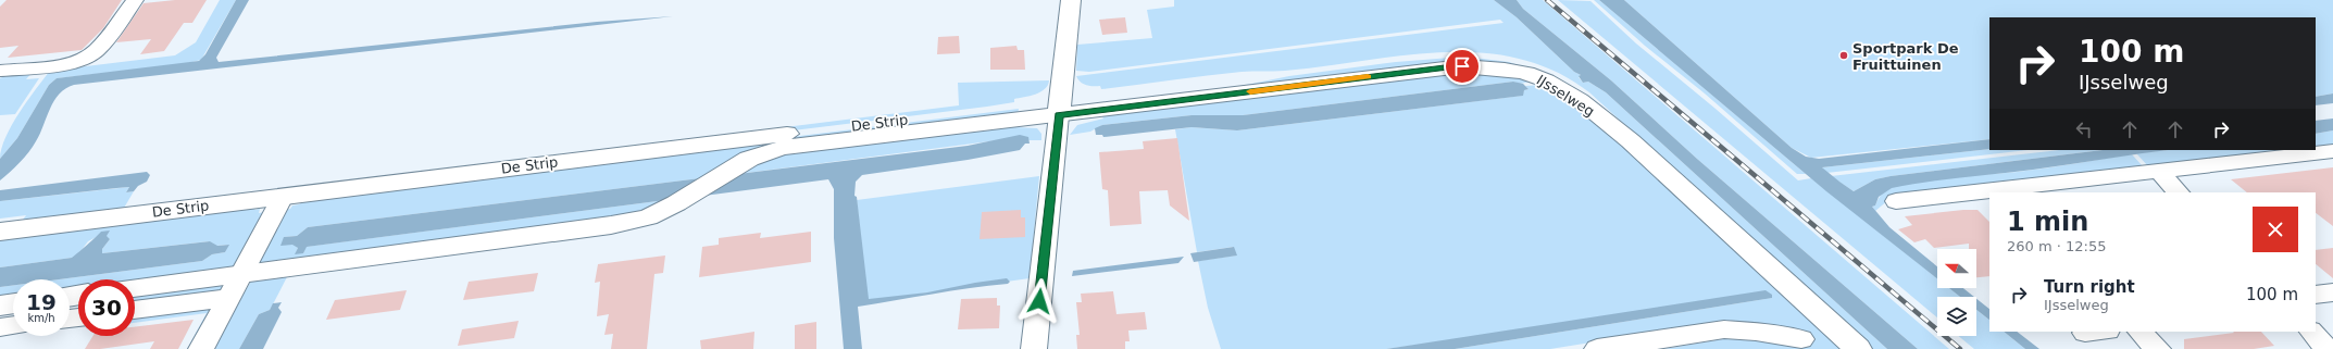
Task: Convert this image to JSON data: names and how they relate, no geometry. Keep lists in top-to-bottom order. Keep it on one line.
{"streets":{"street":["IJsselweg","De Strip"]},"crossings":[["IJsselweg","De Strip"]],"places":["Sportpark De Fruittuinen"],"north":"left","page":{"turn":["100 m","IJsselweg"],"heading":["1 min","260 m · 12:55"],"list":[{"name":"Turn right","note":"IJsselweg","value":"100 m"}],"speed":"19 km/h","limit":"30"}}
